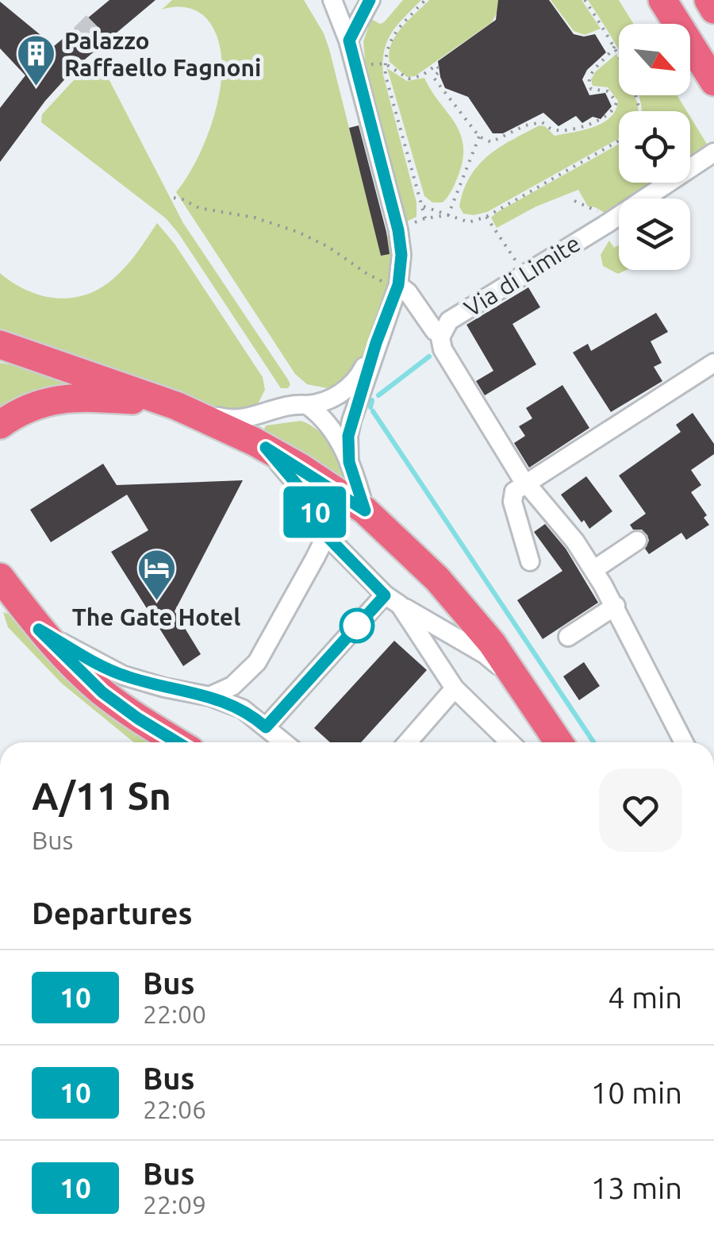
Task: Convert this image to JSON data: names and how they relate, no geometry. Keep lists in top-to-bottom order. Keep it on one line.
{"streets":{"street":["Via di Limite"]},"places":{"building":["Palazzo Raffaello Fagnoni"],"hotel":["The Gate Hotel"]},"lines":["bus line 10"],"north":"bottom right","page":{"on_map":"10","heading":[["A/11 Sn","Bus"],"Departures"],"list":[{"mark":"10","name":"Bus","note":"22:00","value":"4 min"},{"mark":"10","name":"Bus","note":"22:06","value":"10 min"},{"mark":"10","name":"Bus","note":"22:09","value":"13 min"}]}}
